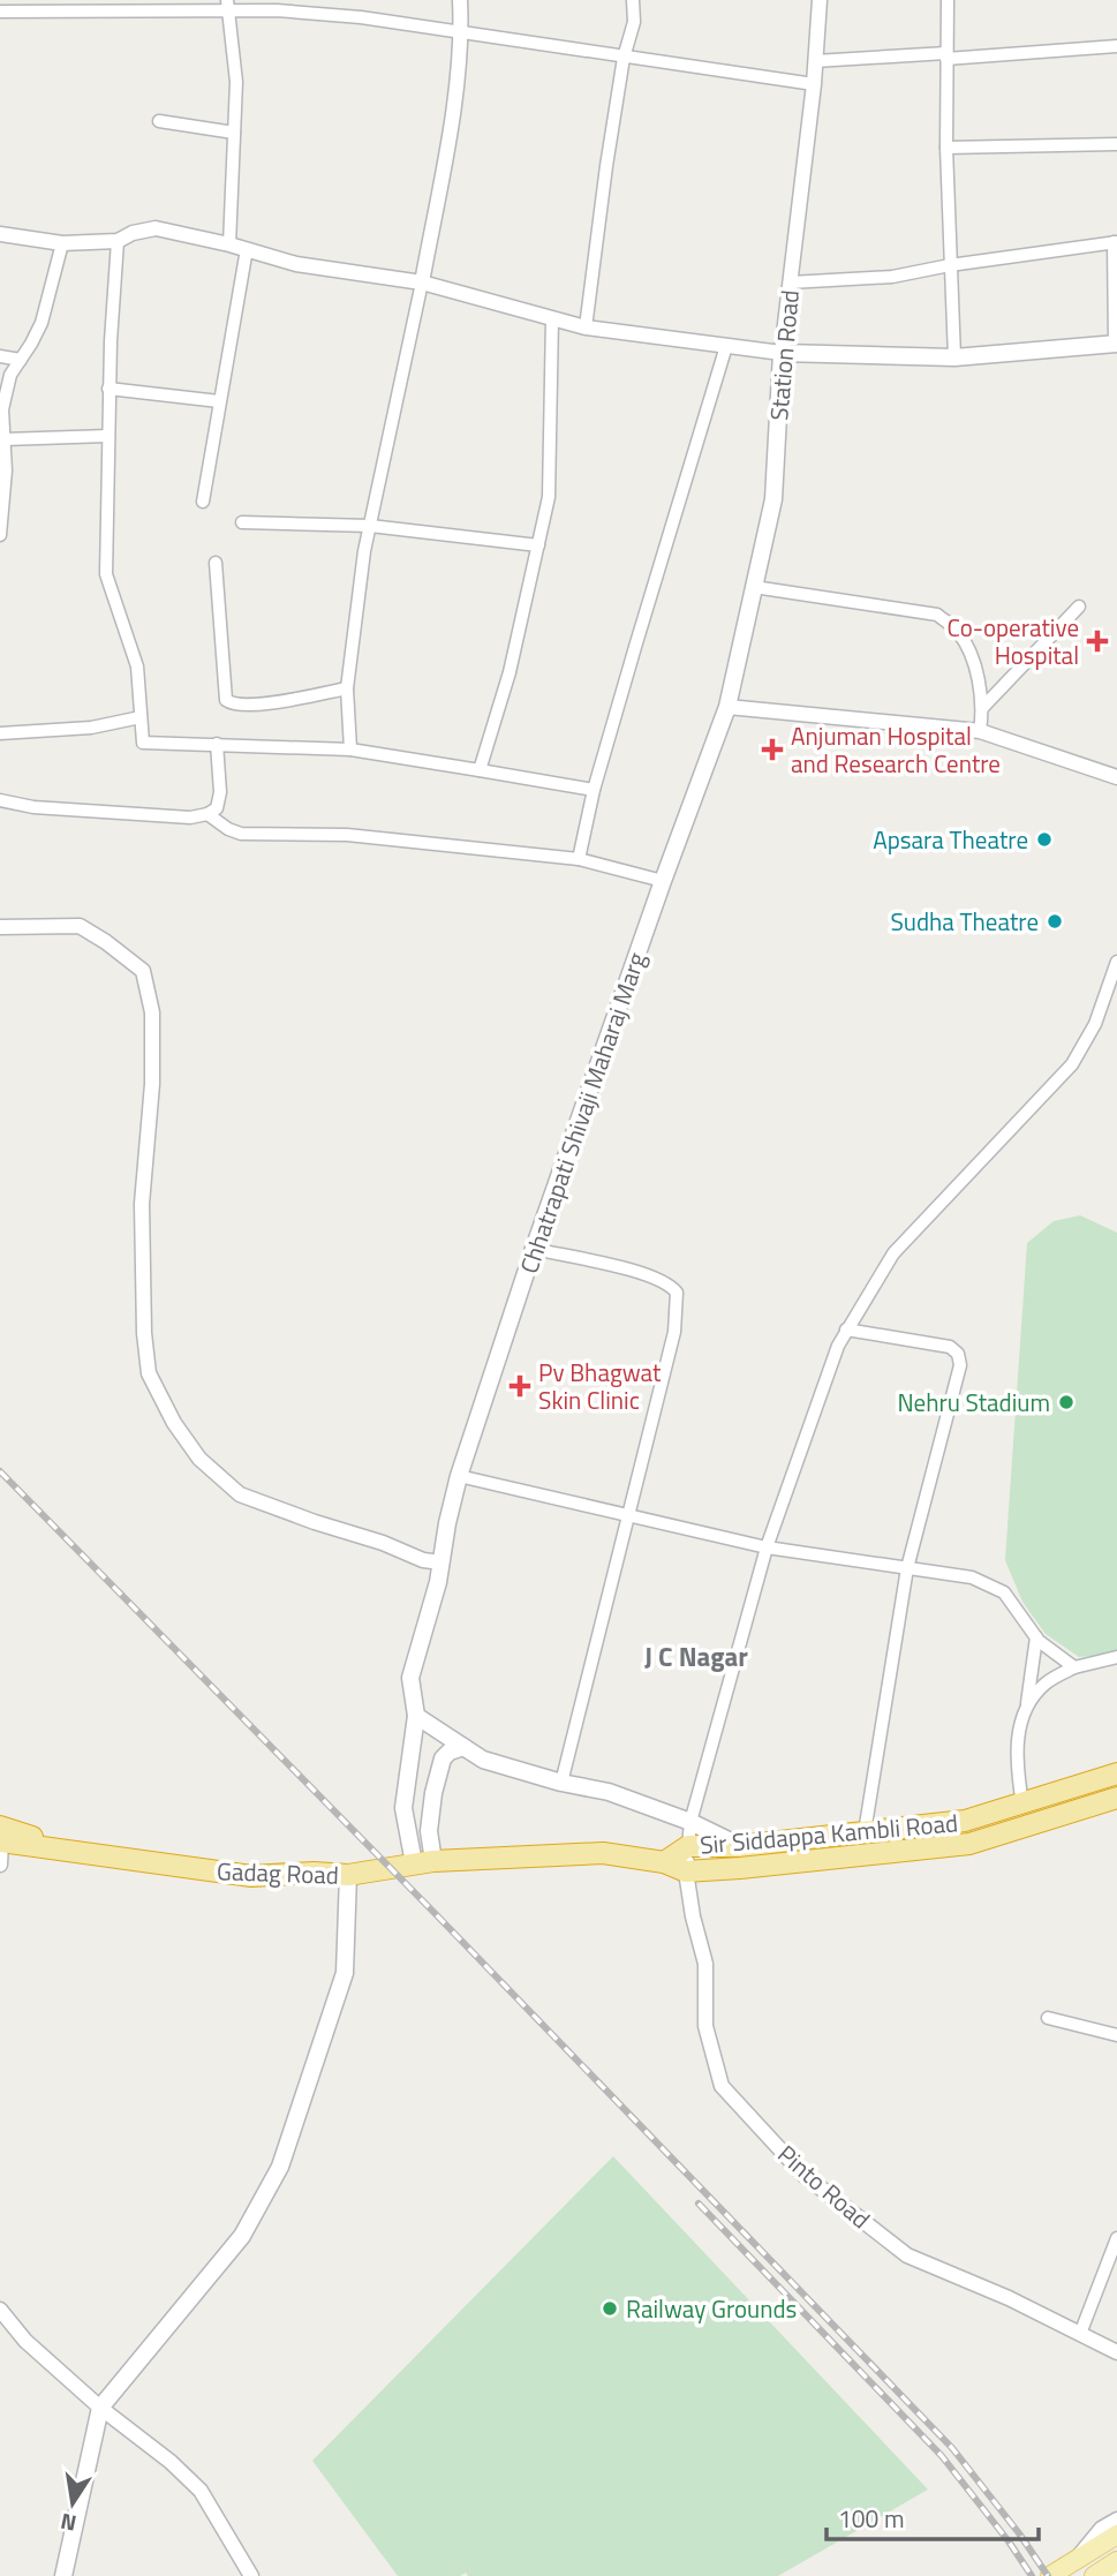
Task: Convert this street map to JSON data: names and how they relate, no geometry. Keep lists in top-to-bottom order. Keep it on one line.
{"streets":{"highway":["Sir Siddappa Kambli Road","Gadag Road"],"main road":["Station Road","Chhatrapati Shivaji Maharaj Marg"],"street":["Pinto Road"]},"crossings":[["Station Road","Chhatrapati Shivaji Maharaj Marg"],["Sir Siddappa Kambli Road","Gadag Road"],["Sir Siddappa Kambli Road","Pinto Road"]],"districts":["J C Nagar"],"places":{"health":["Co-operative Hospital","Anjuman Hospital and Research Centre","Pv Bhagwat Skin Clinic"],"other":["Apsara Theatre","Sudha Theatre","Nehru Stadium","Railway Grounds"]},"scale_bar":"100 m","north":"bottom"}
